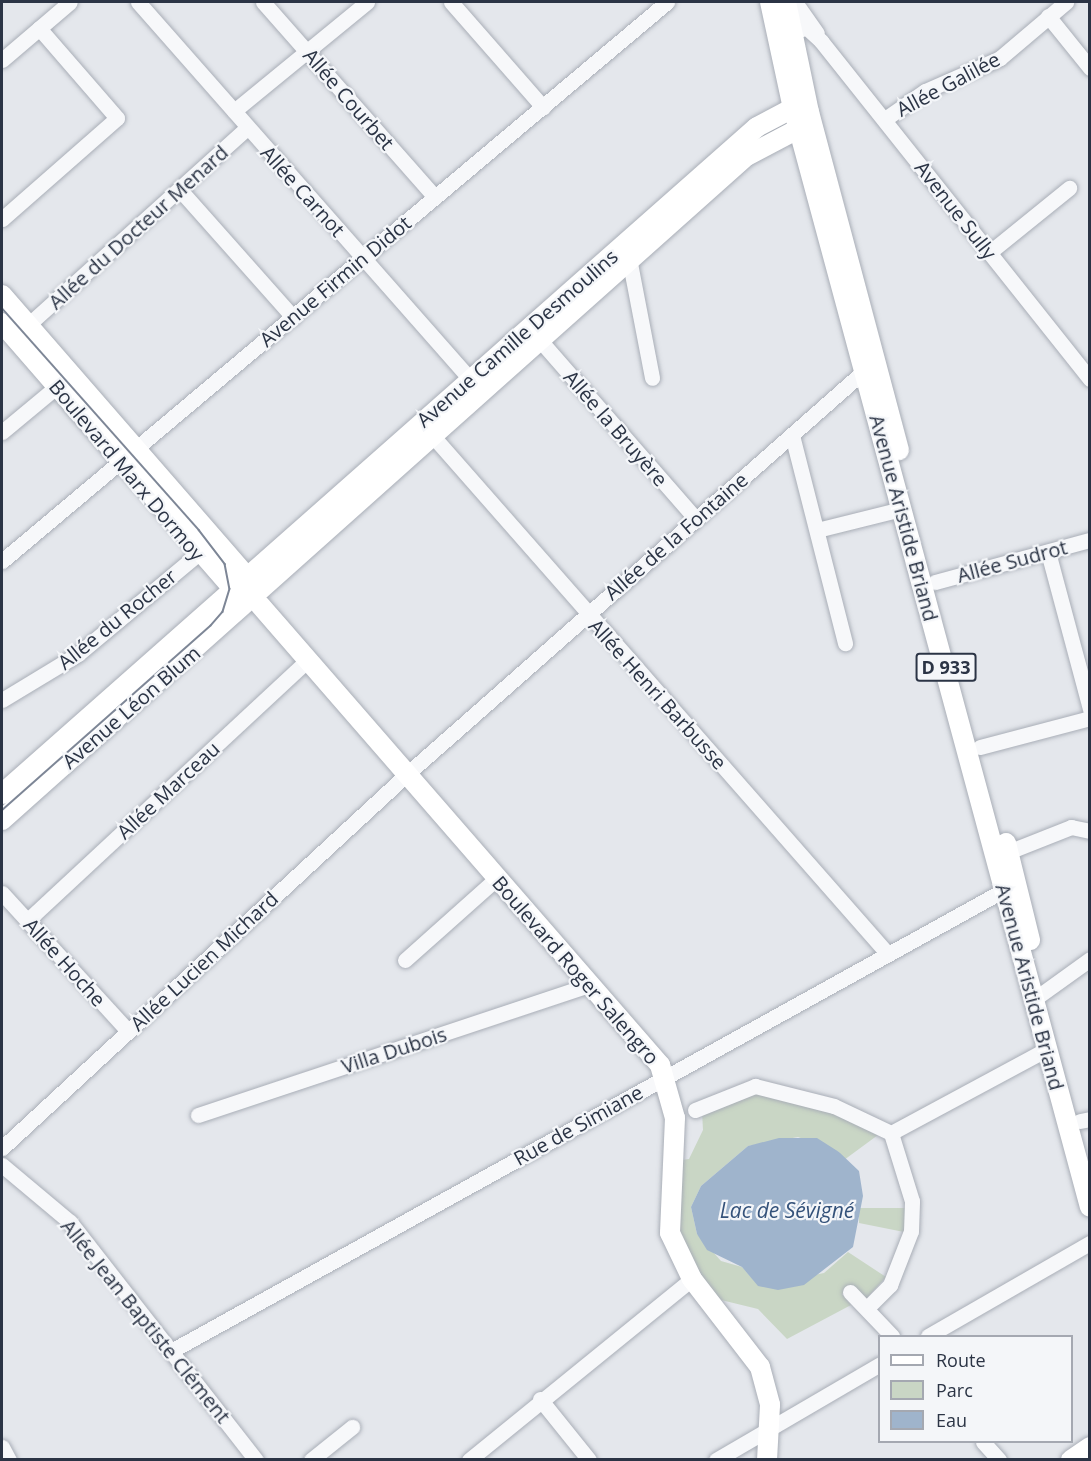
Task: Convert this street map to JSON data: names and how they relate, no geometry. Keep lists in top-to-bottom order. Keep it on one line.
{"streets":{"main road":["Avenue Camille Desmoulins","Boulevard Marx Dormoy","Avenue Aristide Briand","D 933","Avenue Léon Blum","Boulevard Roger Salengro"],"street":["Allée Galilée","Allée Courbet","Allée Carnot","Avenue Sully","Allée du Docteur Menard","Avenue Firmin Didot","Allée la Bruyère","Allée de la Fontaine","Allée Sudrot","Allée du Rocher","Allée Henri Barbusse","Allée Marceau","Allée Lucien Michard","Allée Hoche","Villa Dubois","Rue de Simiane","Allée Jean Baptiste Clément"]},"crossings":[["Allée Galilée","Avenue Sully"],["Allée Courbet","Avenue Firmin Didot"],["Allée Carnot","Allée du Docteur Menard"],["Allée Carnot","Avenue Firmin Didot"],["Allée Carnot","Avenue Camille Desmoulins"],["Avenue Sully","Avenue Aristide Briand"],["Allée du Docteur Menard","Boulevard Marx Dormoy"],["Avenue Firmin Didot","Boulevard Marx Dormoy"],["Avenue Camille Desmoulins","Allée la Bruyère"],["Avenue Camille Desmoulins","Boulevard Marx Dormoy"],["Avenue Camille Desmoulins","Avenue Aristide Briand"],["Avenue Camille Desmoulins","Allée Henri Barbusse"],["Avenue Camille Desmoulins","Avenue Léon Blum"],["Avenue Camille Desmoulins","Boulevard Roger Salengro"],["Allée la Bruyère","Allée de la Fontaine"],["Boulevard Marx Dormoy","Allée du Rocher"],["Boulevard Marx Dormoy","Avenue Léon Blum"],["Boulevard Marx Dormoy","Boulevard Roger Salengro"],["Avenue Aristide Briand","Allée de la Fontaine"],["Avenue Aristide Briand","Allée Sudrot"],["Avenue Aristide Briand","Rue de Simiane"],["Allée de la Fontaine","Allée Henri Barbusse"],["Allée de la Fontaine","Allée Lucien Michard"],["Allée de la Fontaine","Boulevard Roger Salengro"],["Allée Henri Barbusse","Rue de Simiane"],["Avenue Léon Blum","Boulevard Roger Salengro"],["Allée Marceau","Allée Hoche"],["Allée Marceau","Boulevard Roger Salengro"],["Allée Lucien Michard","Allée Hoche"],["Allée Lucien Michard","Boulevard Roger Salengro"],["Boulevard Roger Salengro","Villa Dubois"],["Boulevard Roger Salengro","Rue de Simiane"],["Rue de Simiane","Allée Jean Baptiste Clément"]],"water":["Lac de Sévigné"],"legend":["Route","Parc","Eau"]}
